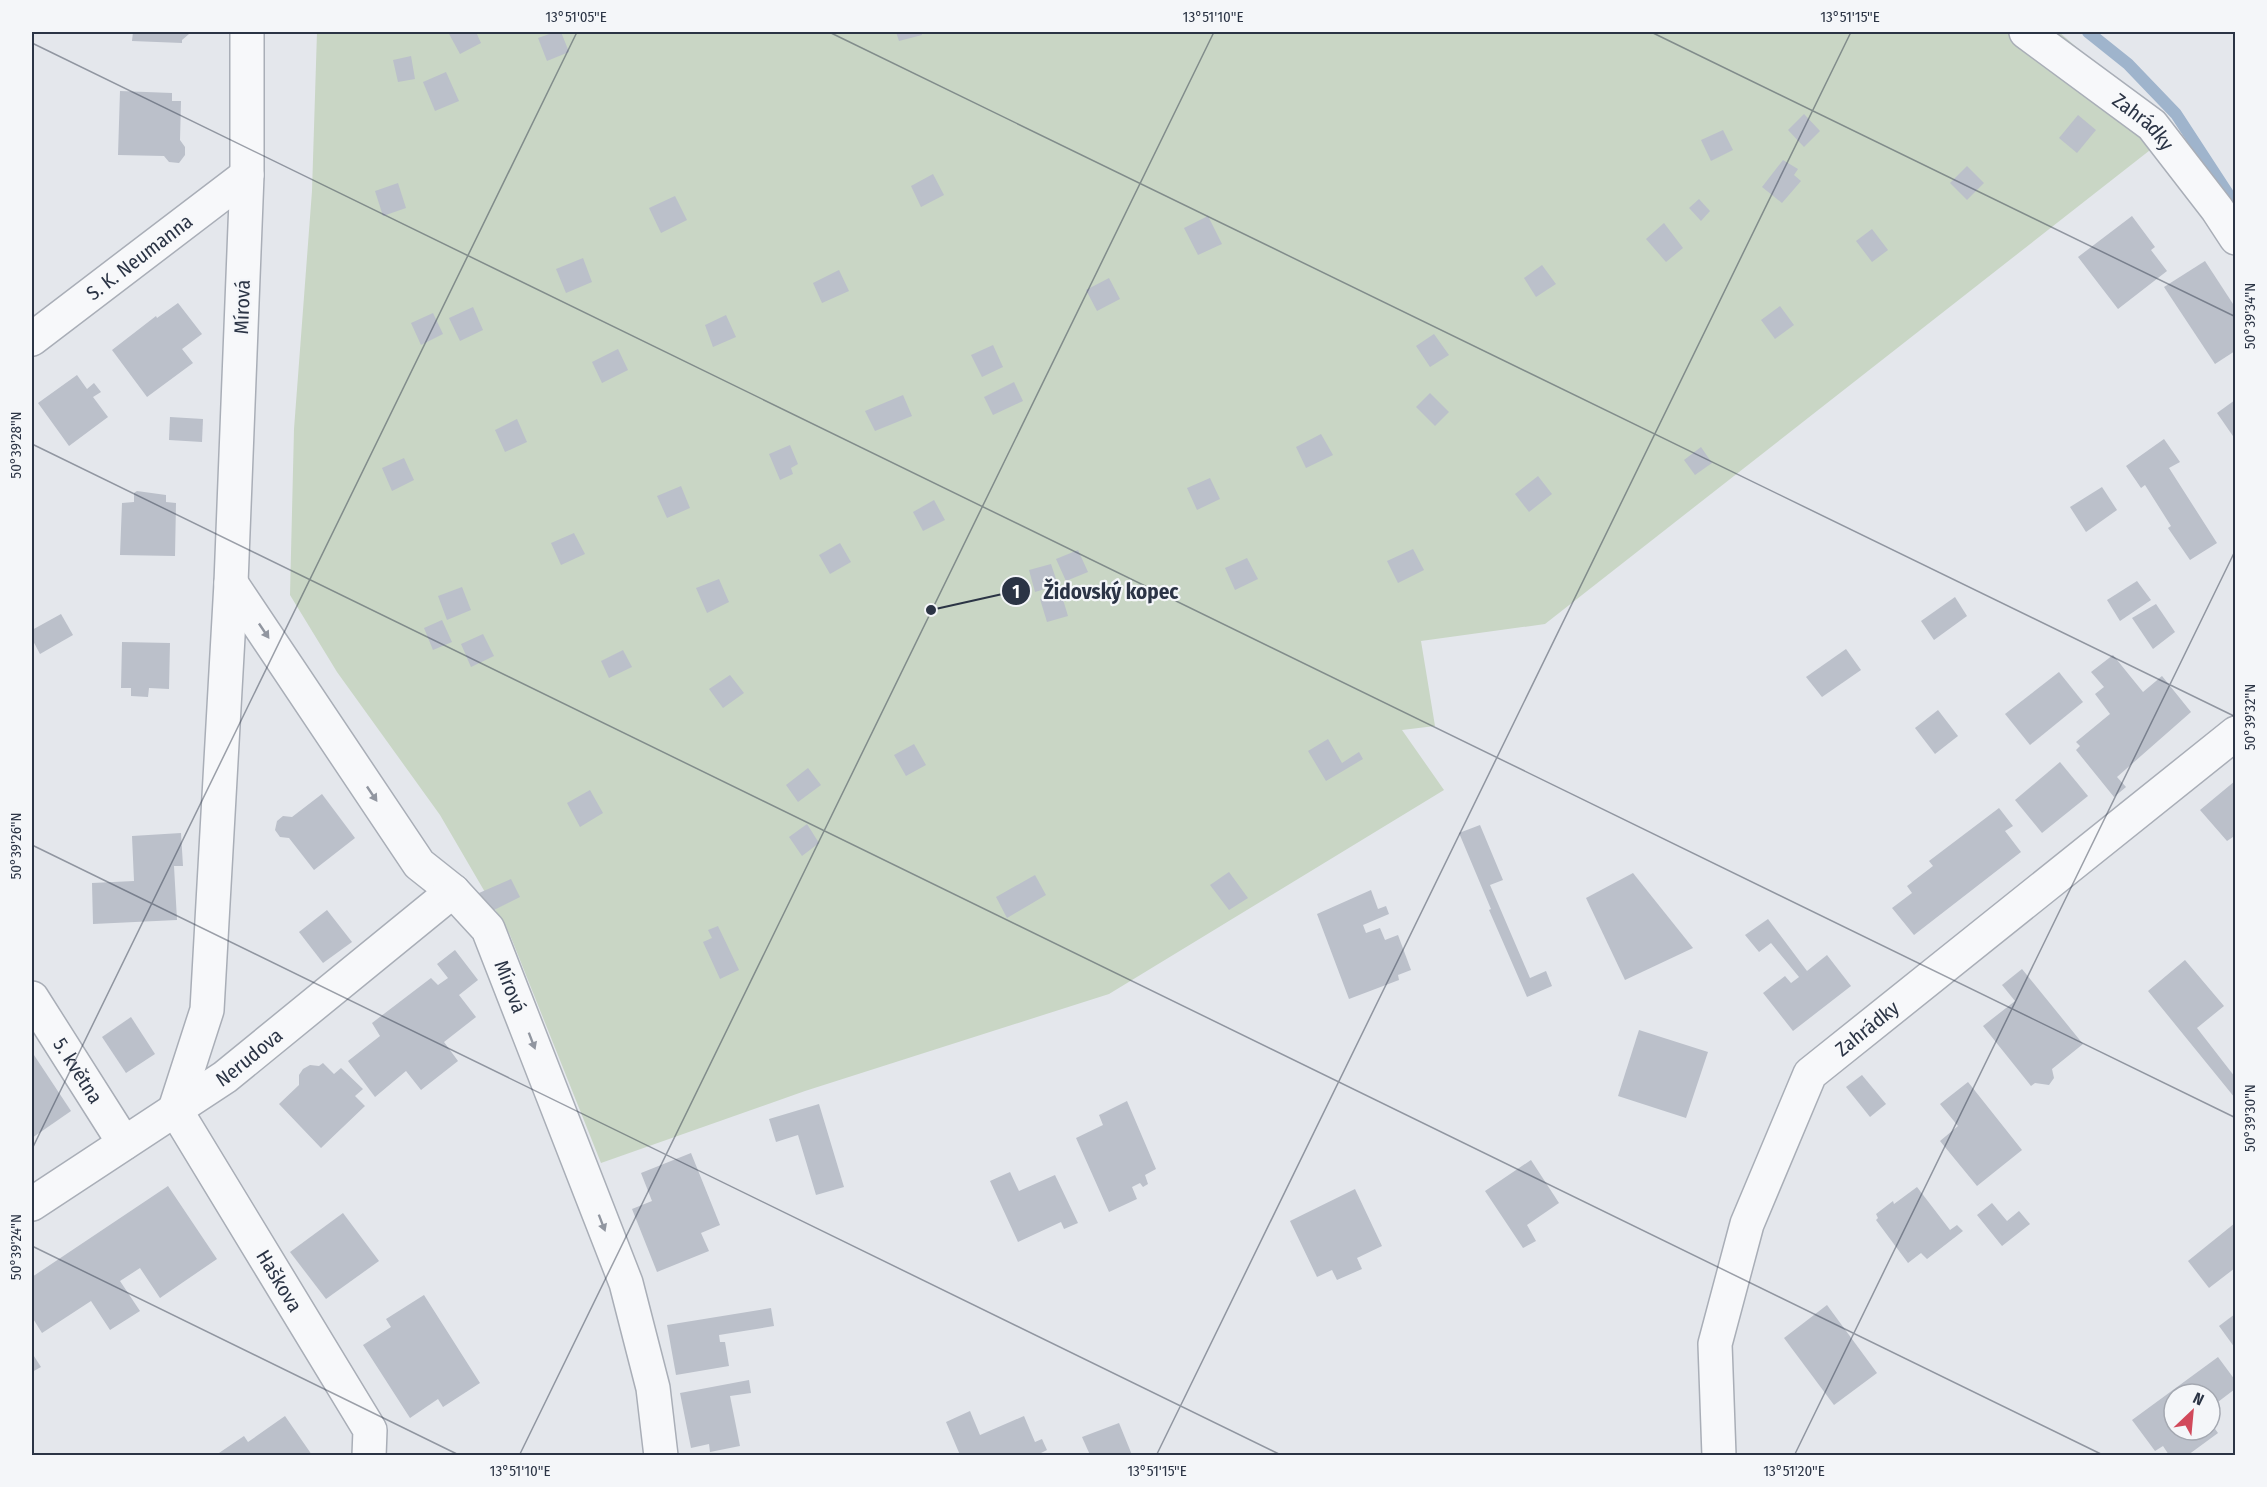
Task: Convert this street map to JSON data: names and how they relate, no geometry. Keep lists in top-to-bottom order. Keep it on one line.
{"streets":{"street":["Zahrádky","S. K. Neumanna","Mírová","Nerudova","5. května","Haškova"]},"crossings":[["S. K. Neumanna","Mírová"],["Mírová","Nerudova"],["Mírová","Haškova"],["Nerudova","5. května"],["Nerudova","Haškova"]],"one_way":["Mírová"],"places":["Židovský kopec"],"north":"top right","coordinates":["13°51'05\"E","13°51'10\"E","13°51'15\"E","50°39'34\"N","50°39'28\"N","50°39'32\"N","50°39'26\"N","50°39'30\"N","50°39'24\"N","13°51'20\"E"]}
